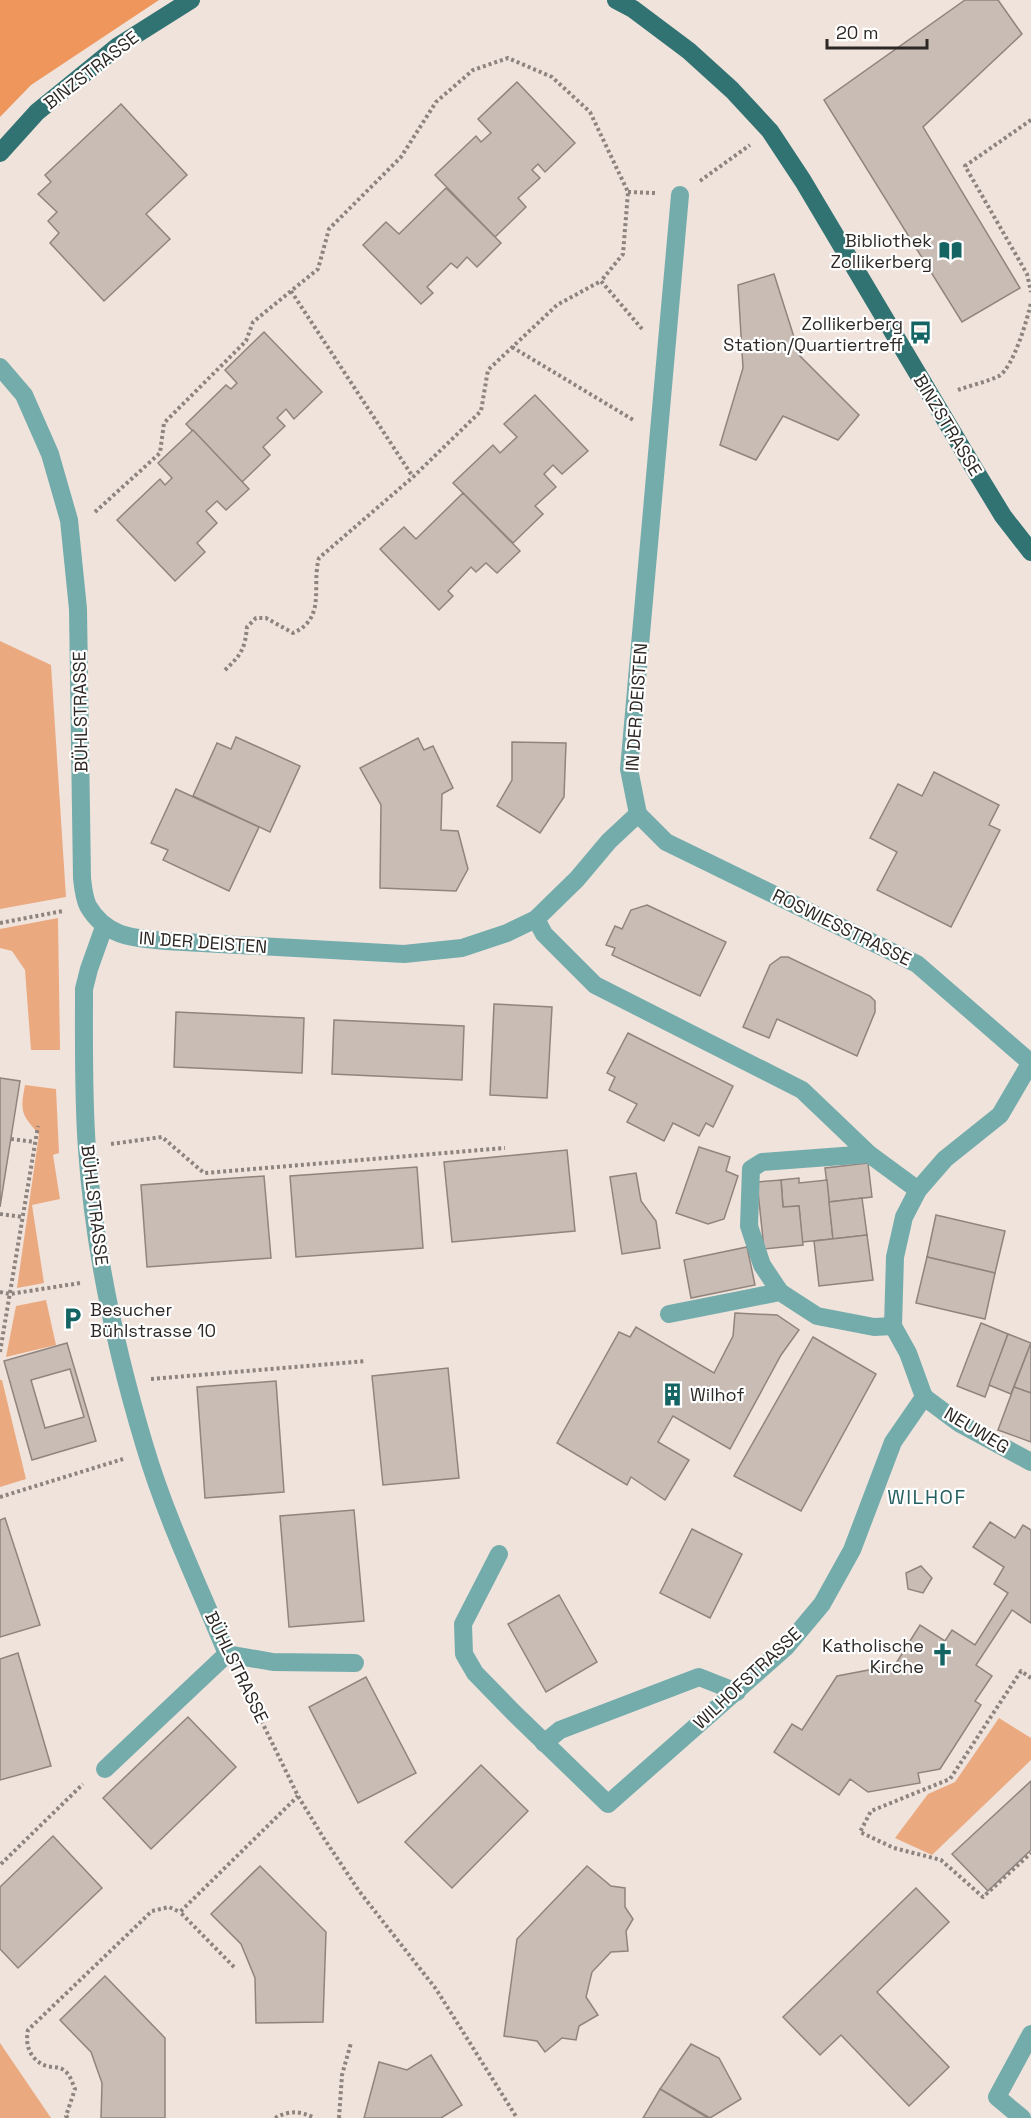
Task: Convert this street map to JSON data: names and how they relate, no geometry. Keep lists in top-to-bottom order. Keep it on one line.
{"streets":{"main road":["BINZSTRASSE"],"street":["IN DER DEISTEN","BÜHLSTRASSE","ROSWIESSTRASSE","NEUWEG","WILHOFSTRASSE"]},"crossings":[["IN DER DEISTEN","BÜHLSTRASSE"],["IN DER DEISTEN","ROSWIESSTRASSE"],["NEUWEG","WILHOFSTRASSE"]],"districts":["WILHOF"],"places":{"library":["Bibliothek Zollikerberg"],"bus stop":["Zollikerberg Station/Quartiertreff"],"parking":["Besucher Bühlstrasse 10"],"building":["Wilhof"],"church":["Katholische Kirche"]},"scale_bar":"20 m"}
